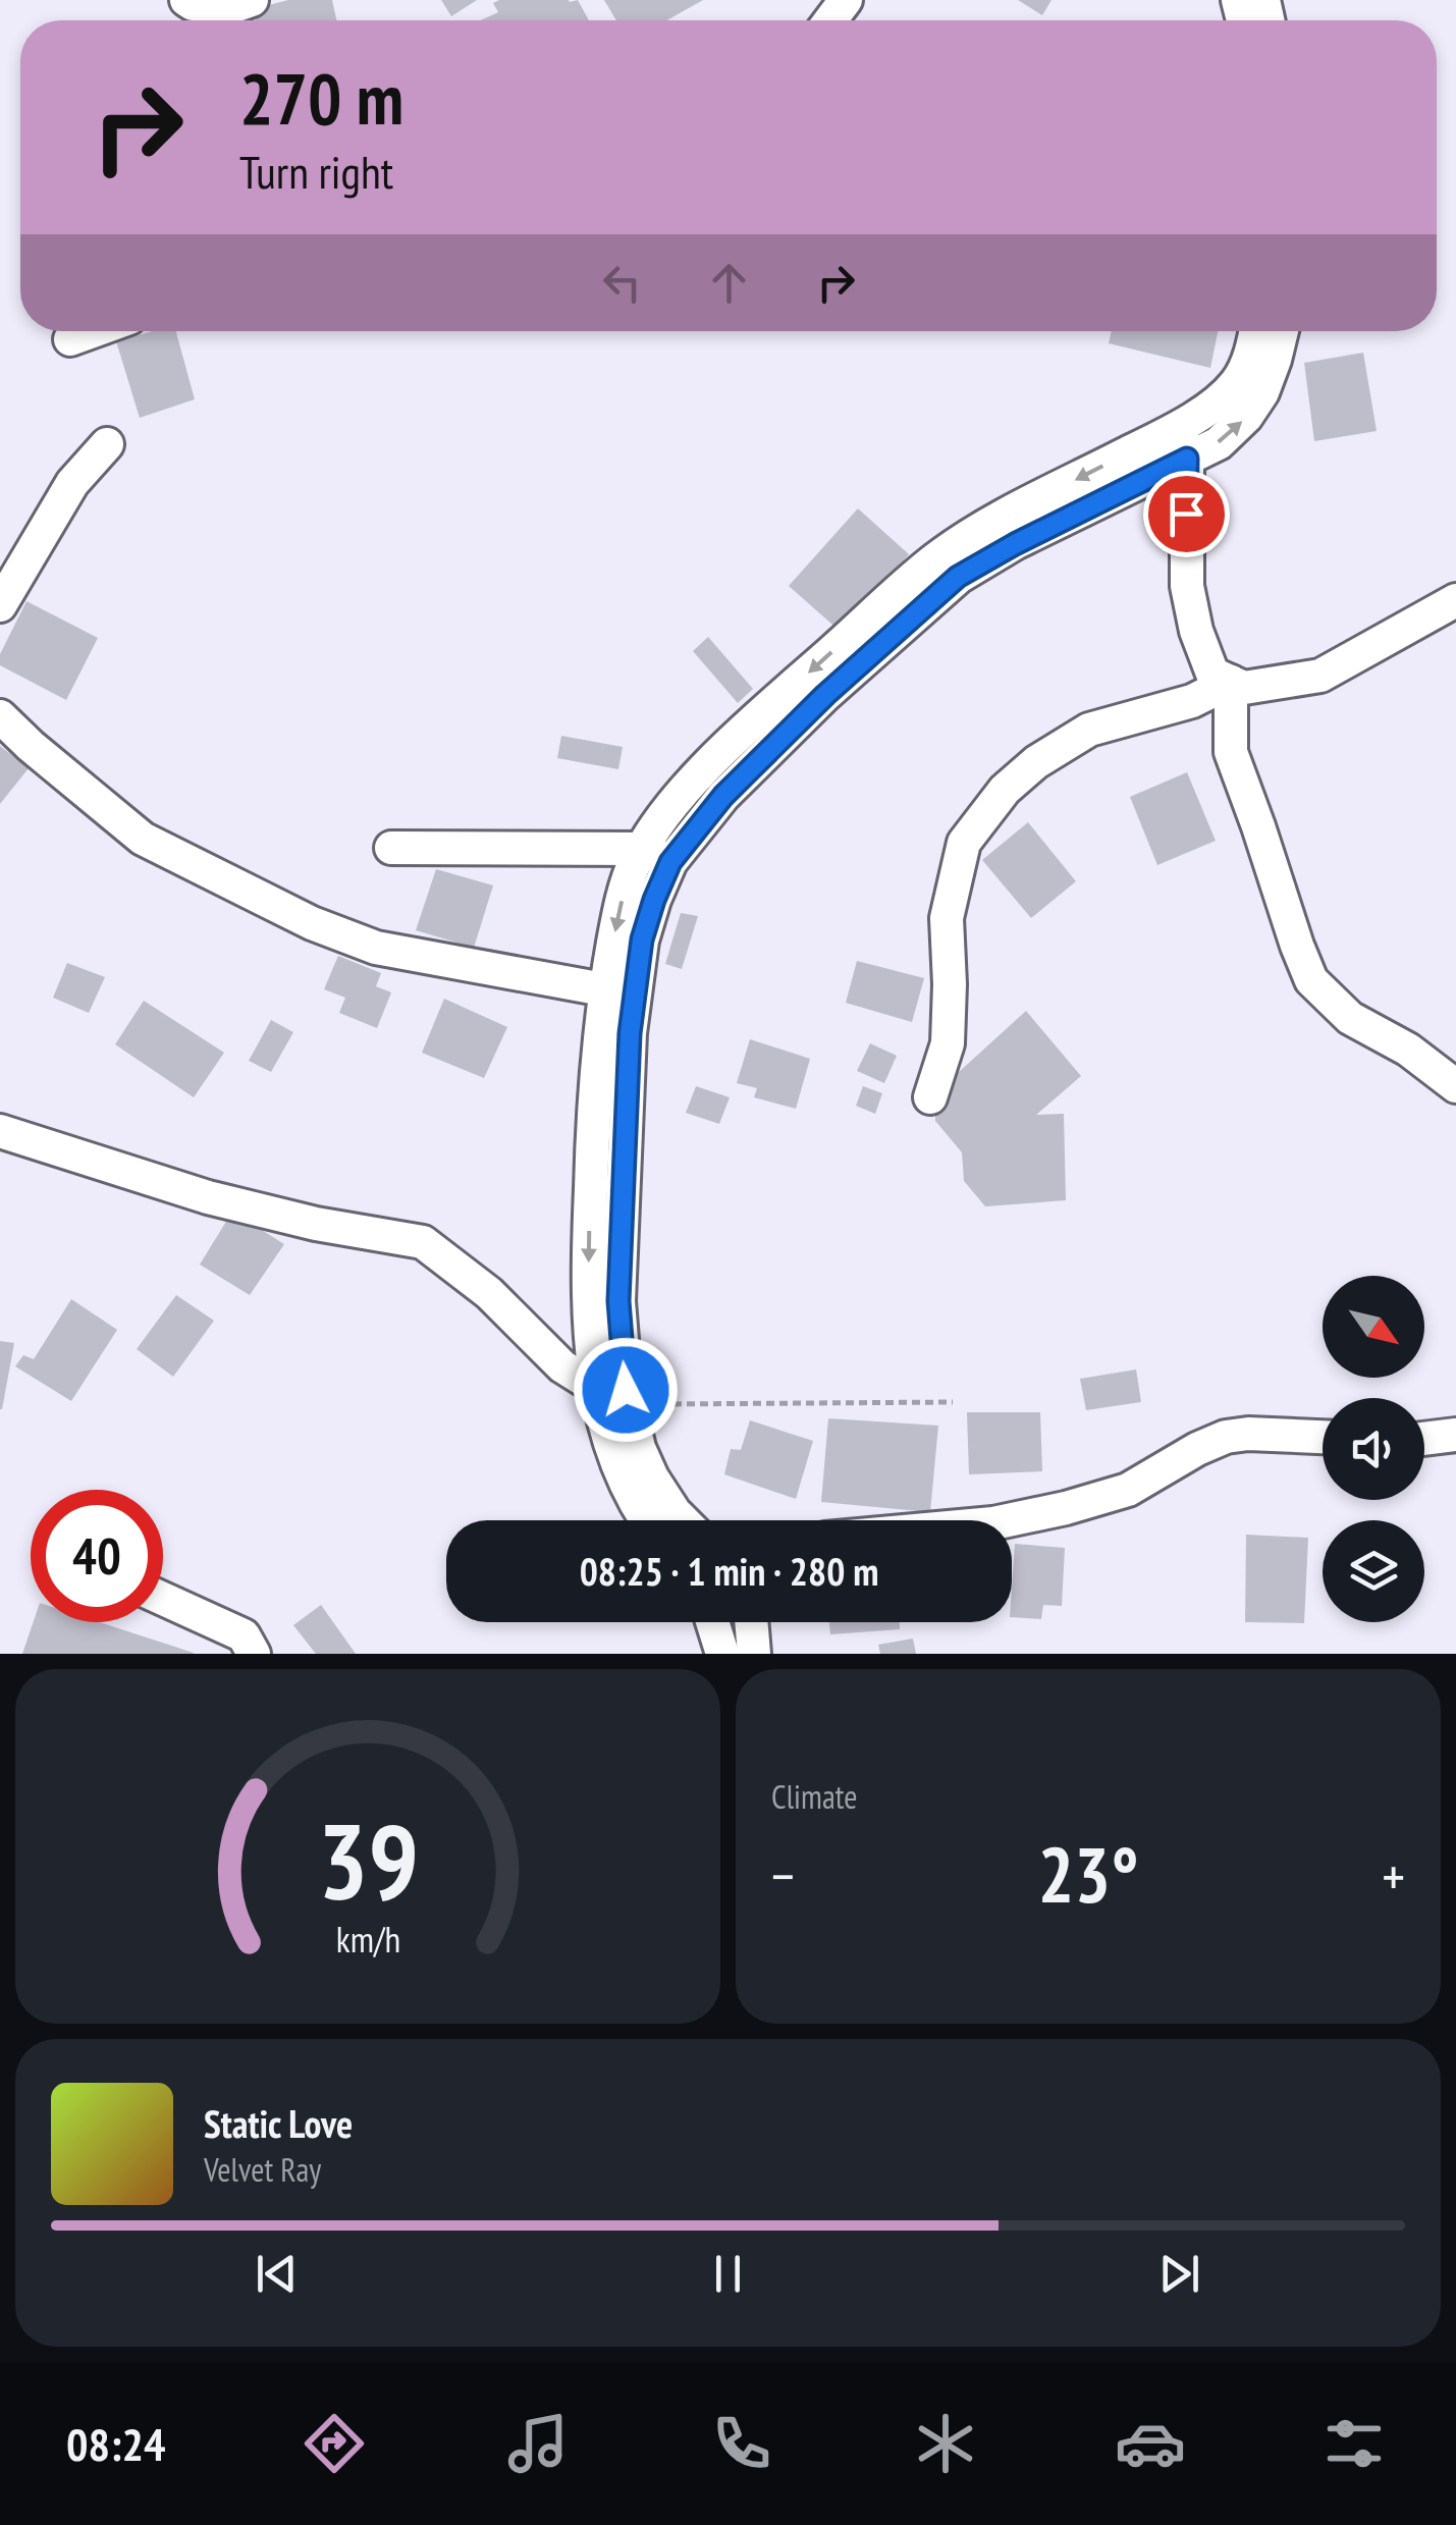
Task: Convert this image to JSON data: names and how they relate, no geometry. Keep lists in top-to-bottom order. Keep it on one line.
{"north":"bottom right","page":{"turn":["270 m","Turn right"],"limit":"40","trip":"08:25 · 1 min · 280 m","tile":"Climate","heat":["−","23°","+"],"song":["Static Love","Velvet Ray"],"tabs":"08:24","gauge":["39","km/h"]}}
